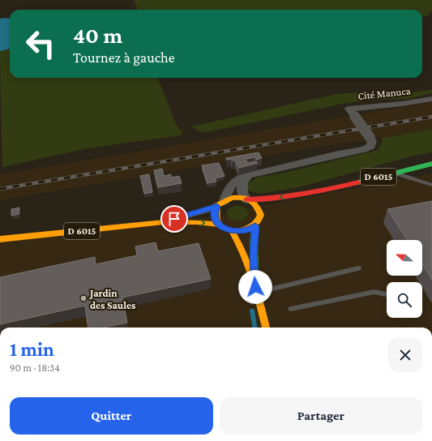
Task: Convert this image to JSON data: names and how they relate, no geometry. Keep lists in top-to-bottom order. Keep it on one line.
{"streets":{"main road":["D 6015"],"street":["Cité Manuca"]},"places":["Jardin des Saules"],"north":"left","page":{"turn":["40 m","Tournez à gauche"],"heading":["1 min","90 m · 18:34"],"buttons":["Quitter","Partager"]}}
